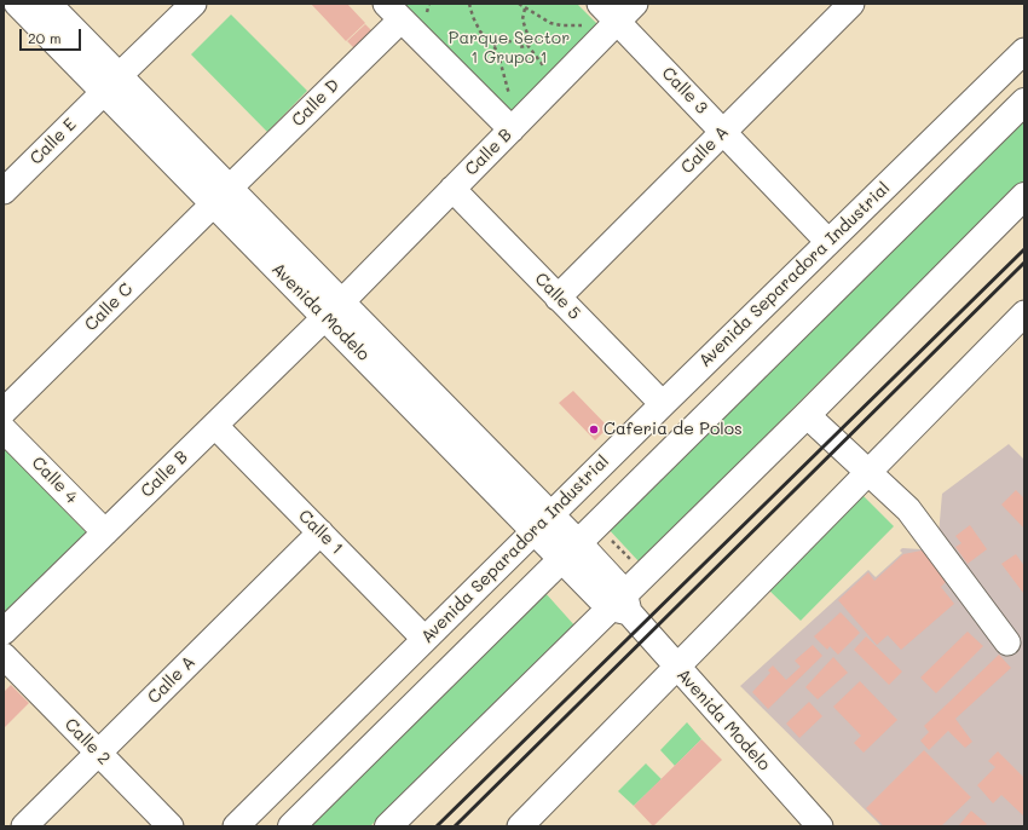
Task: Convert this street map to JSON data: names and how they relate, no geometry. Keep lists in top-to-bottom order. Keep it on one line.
{"streets":{"street":["Calle 3","Calle D","Calle E","Calle A","Calle B","Avenida Separadora Industrial","Calle 5","Calle C","Avenida Modelo","Calle 4","Calle 1","Calle 2"]},"crossings":[["Calle 3","Calle A"],["Calle 3","Calle B"],["Calle 3","Avenida Separadora Industrial"],["Calle D","Calle C"],["Calle D","Avenida Modelo"],["Calle E","Avenida Modelo"],["Calle A","Calle 5"],["Calle A","Calle 1"],["Calle A","Calle 2"],["Calle B","Calle 5"],["Calle B","Avenida Modelo"],["Calle B","Calle 4"],["Calle B","Calle 1"],["Avenida Separadora Industrial","Calle 5"],["Avenida Separadora Industrial","Avenida Modelo"],["Avenida Separadora Industrial","Calle 1"],["Calle C","Avenida Modelo"]],"parks":["Parque Sector 1 Grupo 1"],"places":["Caferia de Polos"],"scale_bar":"20 m"}
